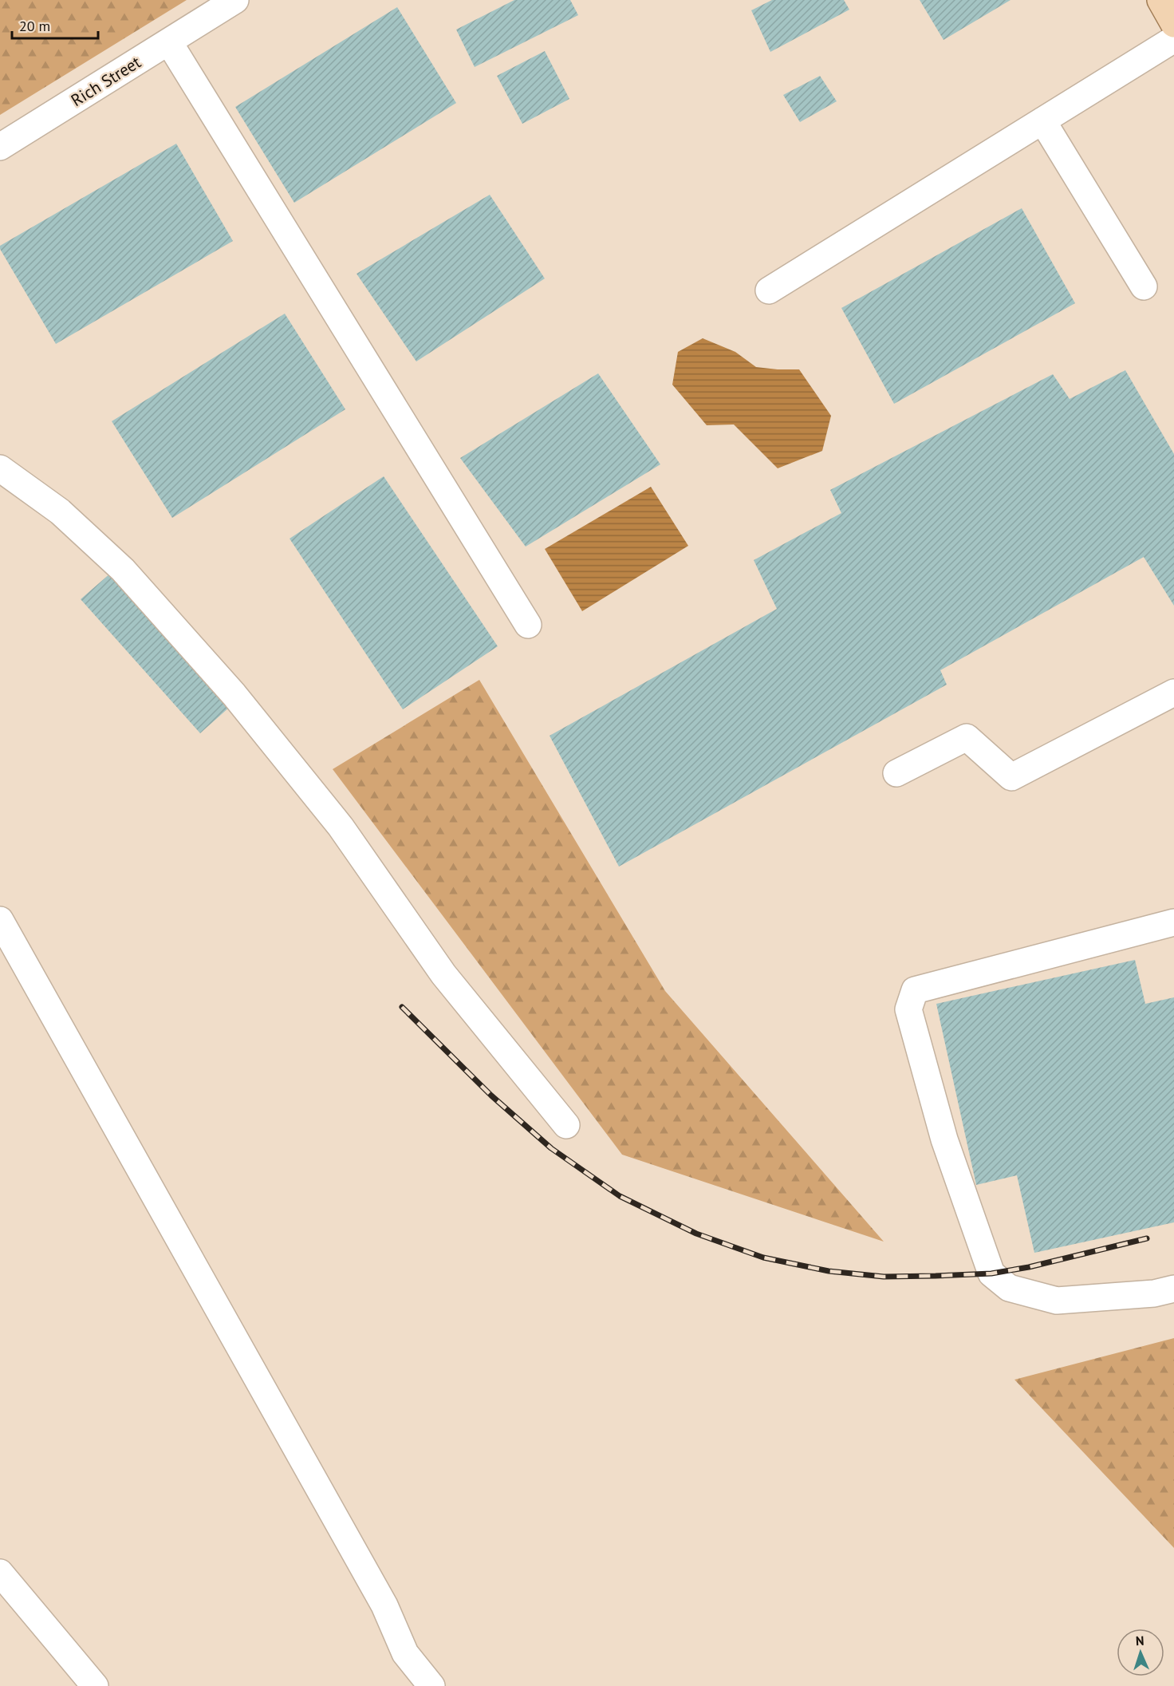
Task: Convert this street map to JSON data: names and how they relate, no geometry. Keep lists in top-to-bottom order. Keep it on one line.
{"streets":{"street":["Rich Street"]},"scale_bar":"20 m","north":"top"}
